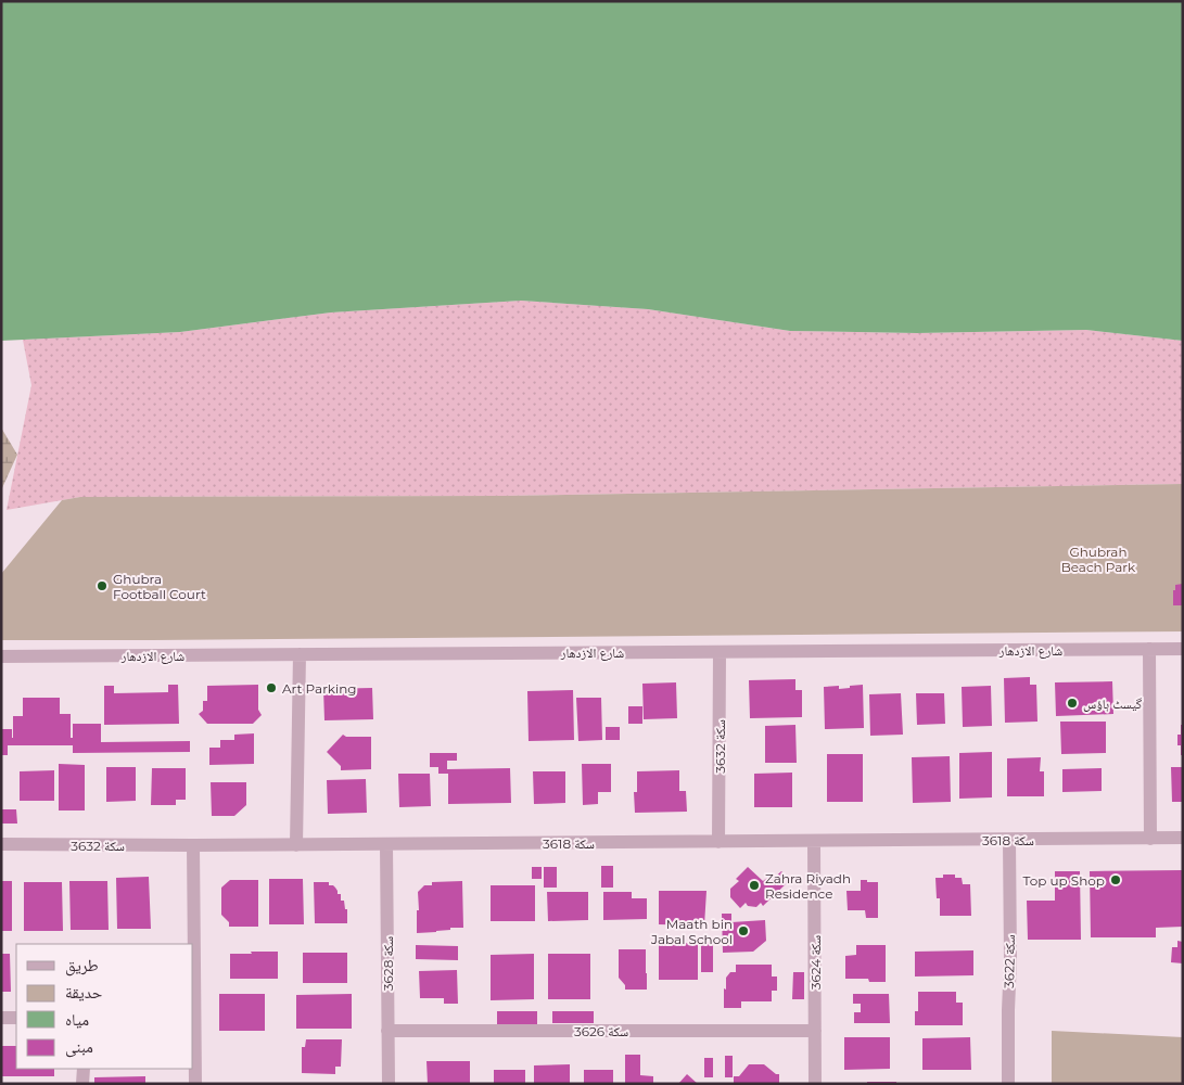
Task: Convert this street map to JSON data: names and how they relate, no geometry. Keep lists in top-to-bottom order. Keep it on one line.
{"streets":{"street":["شارع الازدهار","سكة 3632","سكة 3618","سكة 3622","سكة 3624","سكة 3628","سكة 3626"]},"crossings":[["شارع الازدهار","سكة 3632"],["سكة 3632","سكة 3618"],["سكة 3618","سكة 3622"],["سكة 3618","سكة 3624"],["سكة 3618","سكة 3628"],["سكة 3624","سكة 3626"],["سكة 3628","سكة 3626"]],"parks":["Ghubrah Beach Park"],"places":["Ghubra Football Court","Art Parking","گیسٹ ہاؤس","Top up Shop","Zahra Riyadh Residence","Maath bin Jabal School"],"legend":["طريق","حديقة","مياه","مبنى"]}
